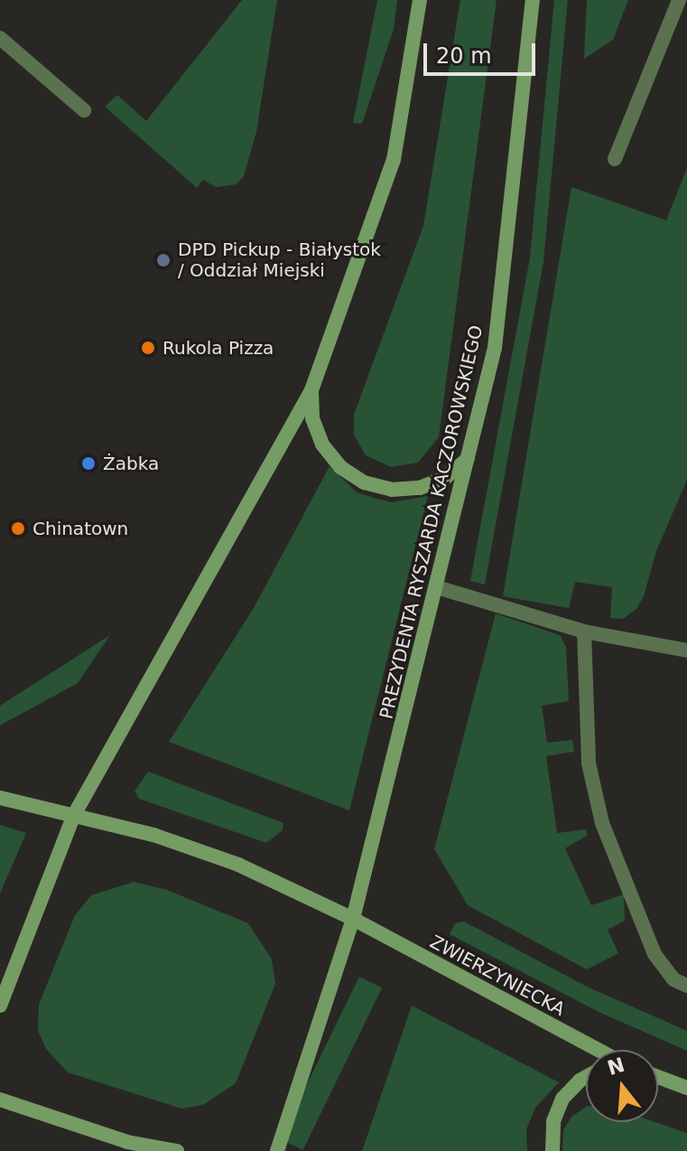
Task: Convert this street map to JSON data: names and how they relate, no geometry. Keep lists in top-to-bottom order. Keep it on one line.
{"streets":{"main road":["PREZYDENTA RYSZARDA KACZOROWSKIEGO","ZWIERZYNIECKA"]},"crossings":[["PREZYDENTA RYSZARDA KACZOROWSKIEGO","ZWIERZYNIECKA"]],"places":["DPD Pickup - Białystok / Oddział Miejski","Rukola Pizza","Żabka","Chinatown"],"scale_bar":"20 m","north":"top"}
